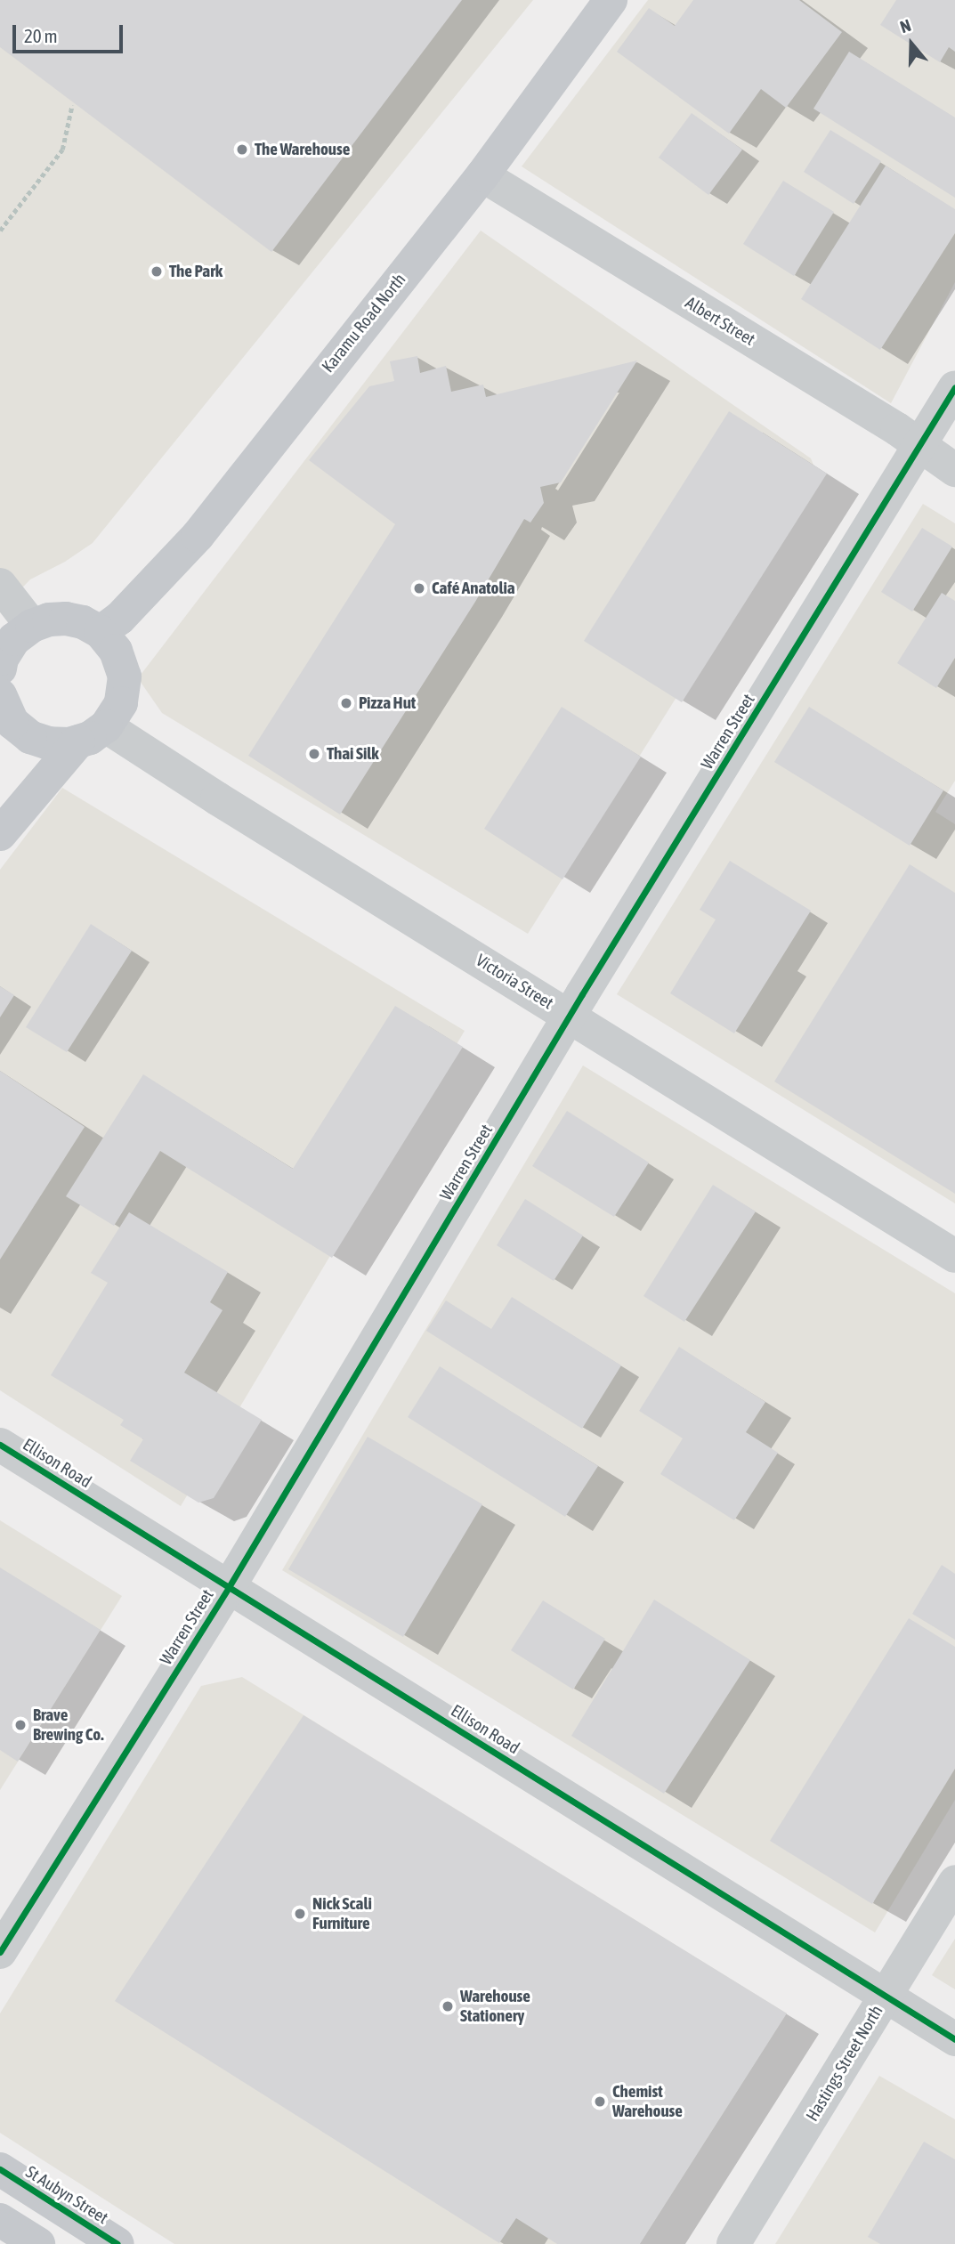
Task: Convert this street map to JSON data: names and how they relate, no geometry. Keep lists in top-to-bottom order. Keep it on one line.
{"streets":{"main road":["Karamu Road North","St Aubyn Street"],"street":["Albert Street","Warren Street","Victoria Street","Ellison Road","Hastings Street North"]},"crossings":[["Albert Street","Karamu Road North"],["Albert Street","Warren Street"],["Warren Street","Victoria Street"],["Warren Street","Ellison Road"],["Ellison Road","Hastings Street North"]],"places":["The Warehouse","The Park","Café Anatolia","Pizza Hut","Thai Silk","Brave Brewing Co.","Nick Scali Furniture","Warehouse Stationery","Chemist Warehouse"],"scale_bar":"20 m","north":"top"}
